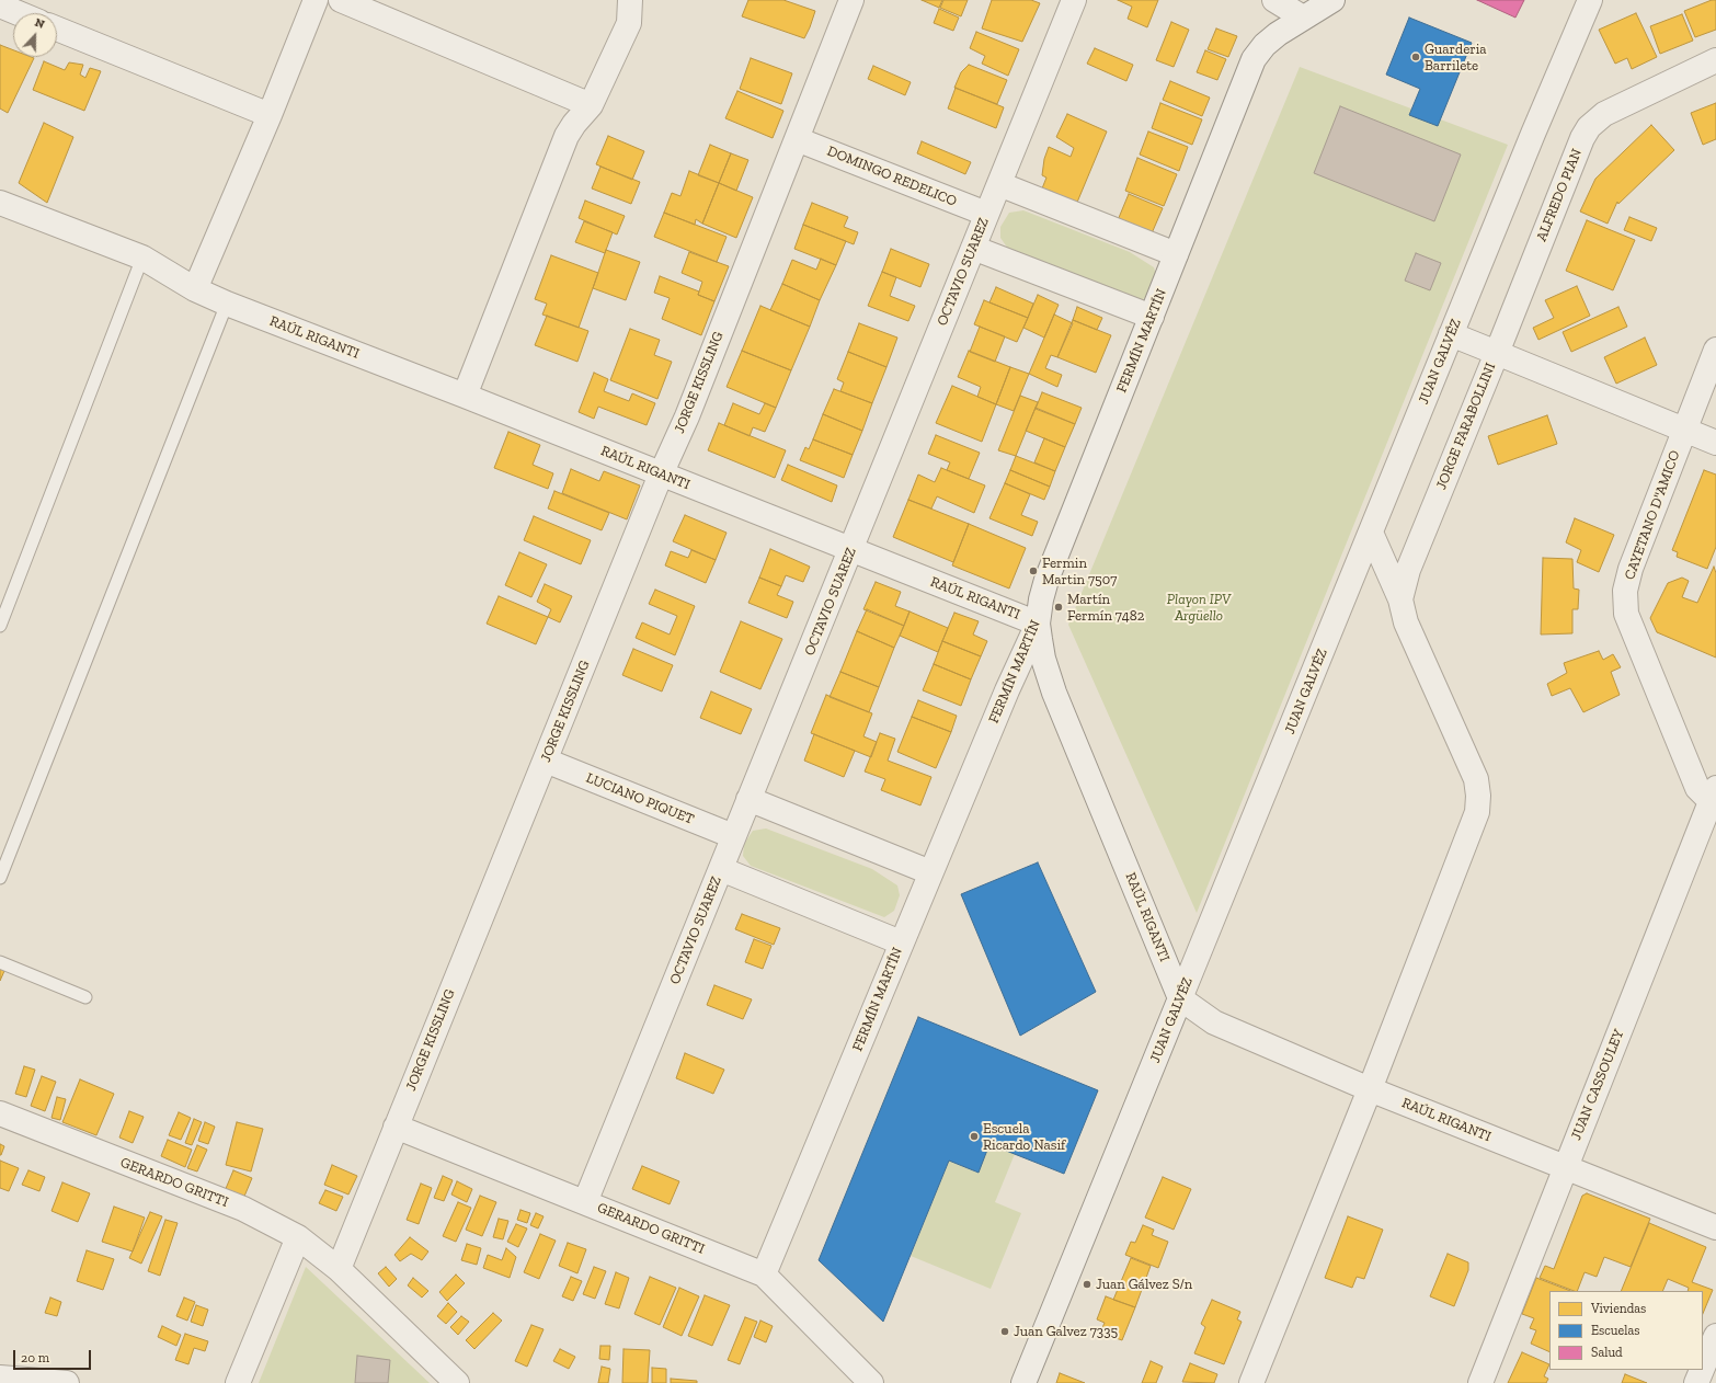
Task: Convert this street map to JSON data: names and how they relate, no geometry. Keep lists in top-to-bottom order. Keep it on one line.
{"streets":{"street":["DOMINGO REDELICO","ALFREDO PIAN","OCTAVIO SUAREZ","RAÚL RIGANTI","FERMÍN MARTÍN","JUAN GALVÉZ","JORGE KISSLING","JORGE FARABOLLINI","CAYETANO D''AMICO","LUCIANO PIQUET","JUAN CASSOULEY","GERARDO GRITTI"]},"crossings":[["DOMINGO REDELICO","OCTAVIO SUAREZ"],["DOMINGO REDELICO","JORGE KISSLING"],["ALFREDO PIAN","JORGE FARABOLLINI"],["OCTAVIO SUAREZ","RAÚL RIGANTI"],["OCTAVIO SUAREZ","LUCIANO PIQUET"],["OCTAVIO SUAREZ","GERARDO GRITTI"],["RAÚL RIGANTI","FERMÍN MARTÍN"],["RAÚL RIGANTI","JUAN GALVÉZ"],["RAÚL RIGANTI","JORGE KISSLING"],["RAÚL RIGANTI","JUAN CASSOULEY"],["FERMÍN MARTÍN","GERARDO GRITTI"],["JORGE KISSLING","LUCIANO PIQUET"],["JORGE KISSLING","GERARDO GRITTI"],["JORGE FARABOLLINI","CAYETANO D''AMICO"],["CAYETANO D''AMICO","JUAN CASSOULEY"]],"parks":["Playon IPV Argüello"],"places":["Guarderia Barrilete","Fermin Martin 7507","Martín Fermín 7482","Escuela Ricardo Nasif","Juan Gálvez S/n","Juan Galvez 7335"],"legend":["Viviendas","Escuelas","Salud"],"scale_bar":"20 m","north":"top"}
